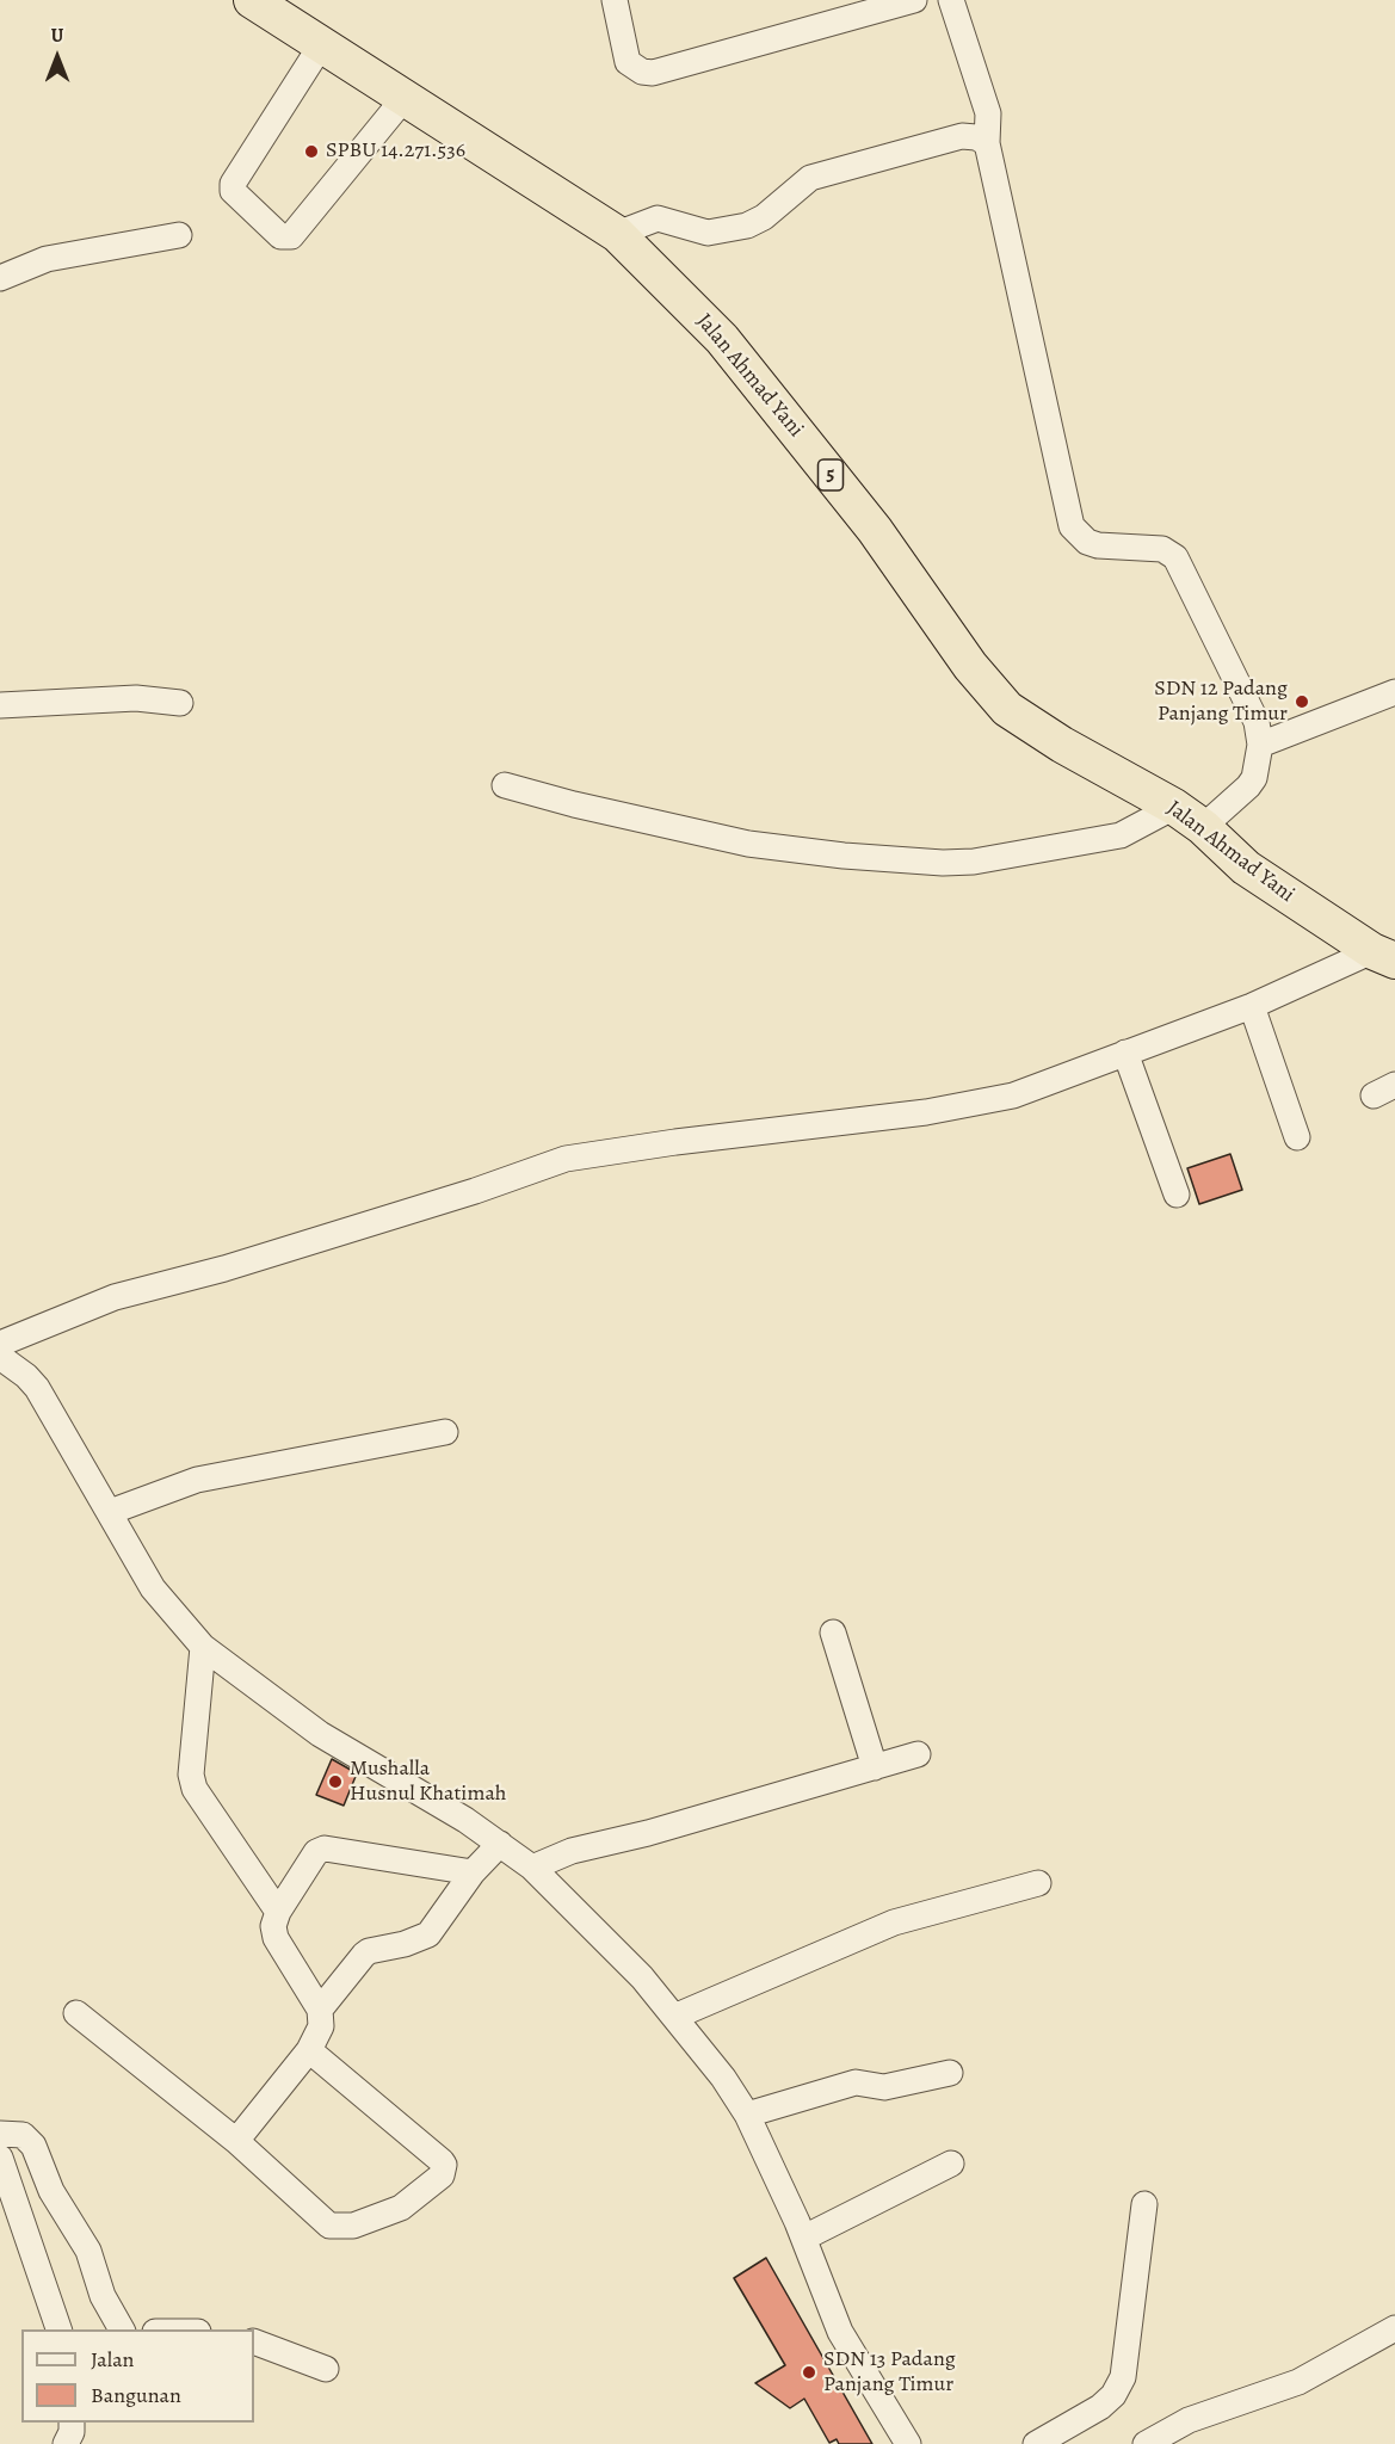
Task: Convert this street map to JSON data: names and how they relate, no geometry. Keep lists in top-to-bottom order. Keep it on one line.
{"streets":{"highway":["Jalan Ahmad Yani","5"]},"places":["SPBU 14.271.536","SDN 12 Padang Panjang Timur","Mushalla Husnul Khatimah","SDN 13 Padang Panjang Timur"],"legend":["Jalan","Bangunan"],"north":"top"}
